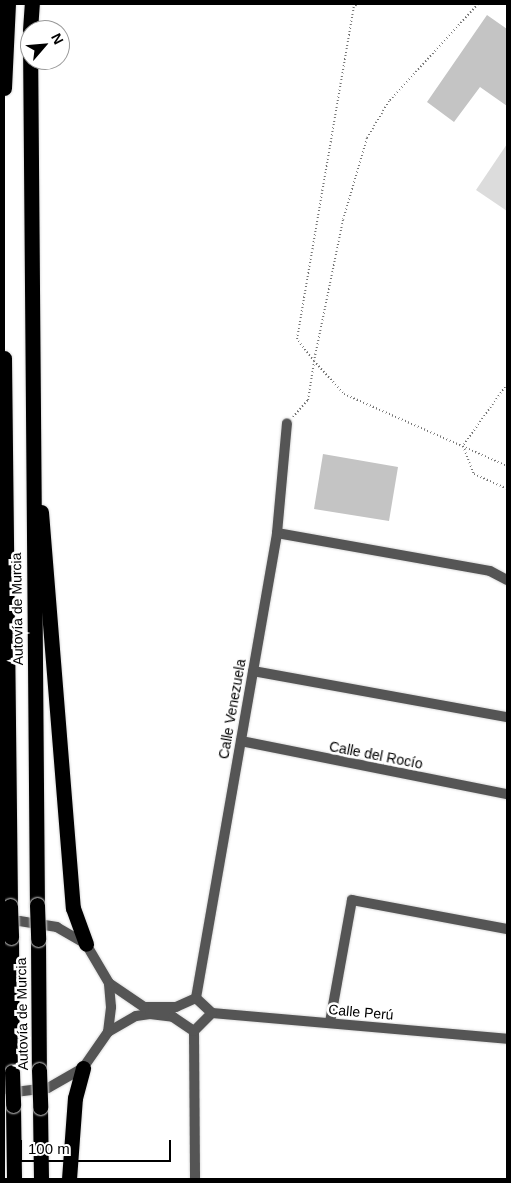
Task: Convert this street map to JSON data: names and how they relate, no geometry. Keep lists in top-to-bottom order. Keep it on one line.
{"streets":{"highway":["Autovía de Murcia"],"street":["Calle Venezuela","Calle del Rocío","Calle Perú"]},"crossings":[["Calle Venezuela","Calle del Rocío"]],"scale_bar":"100 m","north":"top right"}
